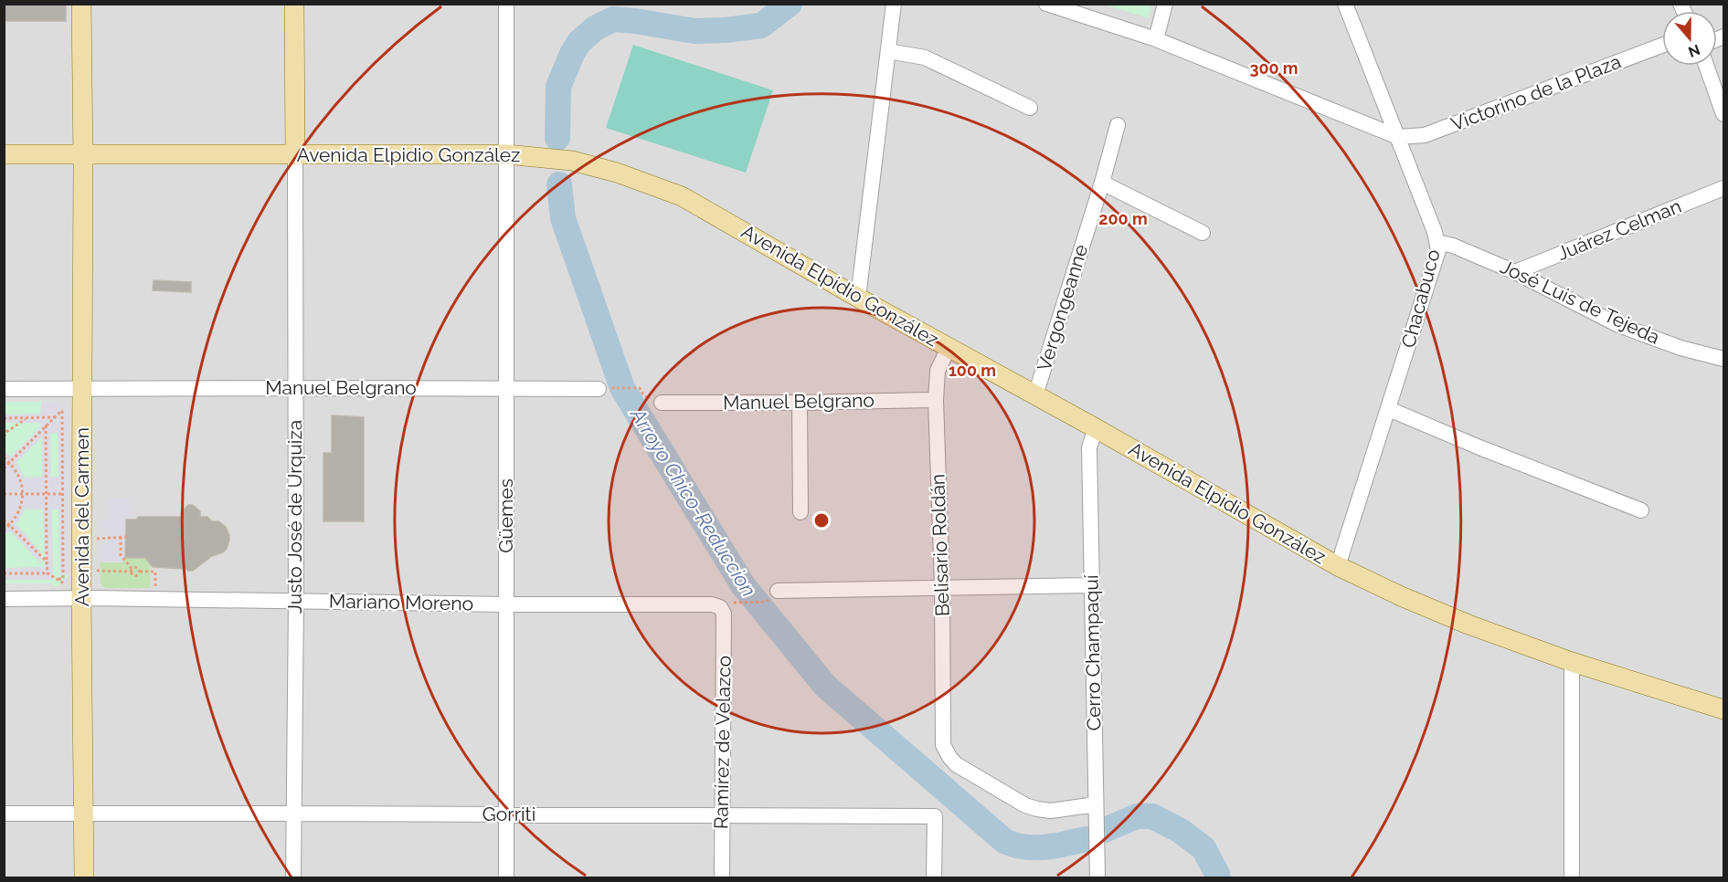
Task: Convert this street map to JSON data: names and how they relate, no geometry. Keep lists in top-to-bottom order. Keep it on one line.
{"streets":{"main road":["Avenida Elpidio González","Avenida del Carmen"],"street":["Victorino de la Plaza","Juárez Celman","Chacabuco","José Luis de Tejeda","Vergongeanne","Manuel Belgrano","Güemes","Justo José de Urquiza","Belisario Roldán","Mariano Moreno","Cerro Champaquí","Ramírez de Velazco","Gorriti"]},"crossings":[["Victorino de la Plaza","Chacabuco"],["Avenida Elpidio González","Chacabuco"],["Avenida Elpidio González","Vergongeanne"],["Avenida Elpidio González","Güemes"],["Avenida Elpidio González","Avenida del Carmen"],["Avenida Elpidio González","Justo José de Urquiza"],["Avenida Elpidio González","Belisario Roldán"],["Avenida Elpidio González","Cerro Champaquí"],["Juárez Celman","José Luis de Tejeda"],["Chacabuco","José Luis de Tejeda"],["Manuel Belgrano","Güemes"],["Manuel Belgrano","Avenida del Carmen"],["Manuel Belgrano","Justo José de Urquiza"],["Manuel Belgrano","Belisario Roldán"],["Güemes","Mariano Moreno"],["Güemes","Gorriti"],["Avenida del Carmen","Mariano Moreno"],["Avenida del Carmen","Gorriti"],["Justo José de Urquiza","Mariano Moreno"],["Justo José de Urquiza","Gorriti"],["Belisario Roldán","Cerro Champaquí"],["Mariano Moreno","Ramírez de Velazco"],["Ramírez de Velazco","Gorriti"]],"water":["Arroyo Chico-Reduccion"],"north":"bottom","rings":["300 m","200 m","100 m"]}
